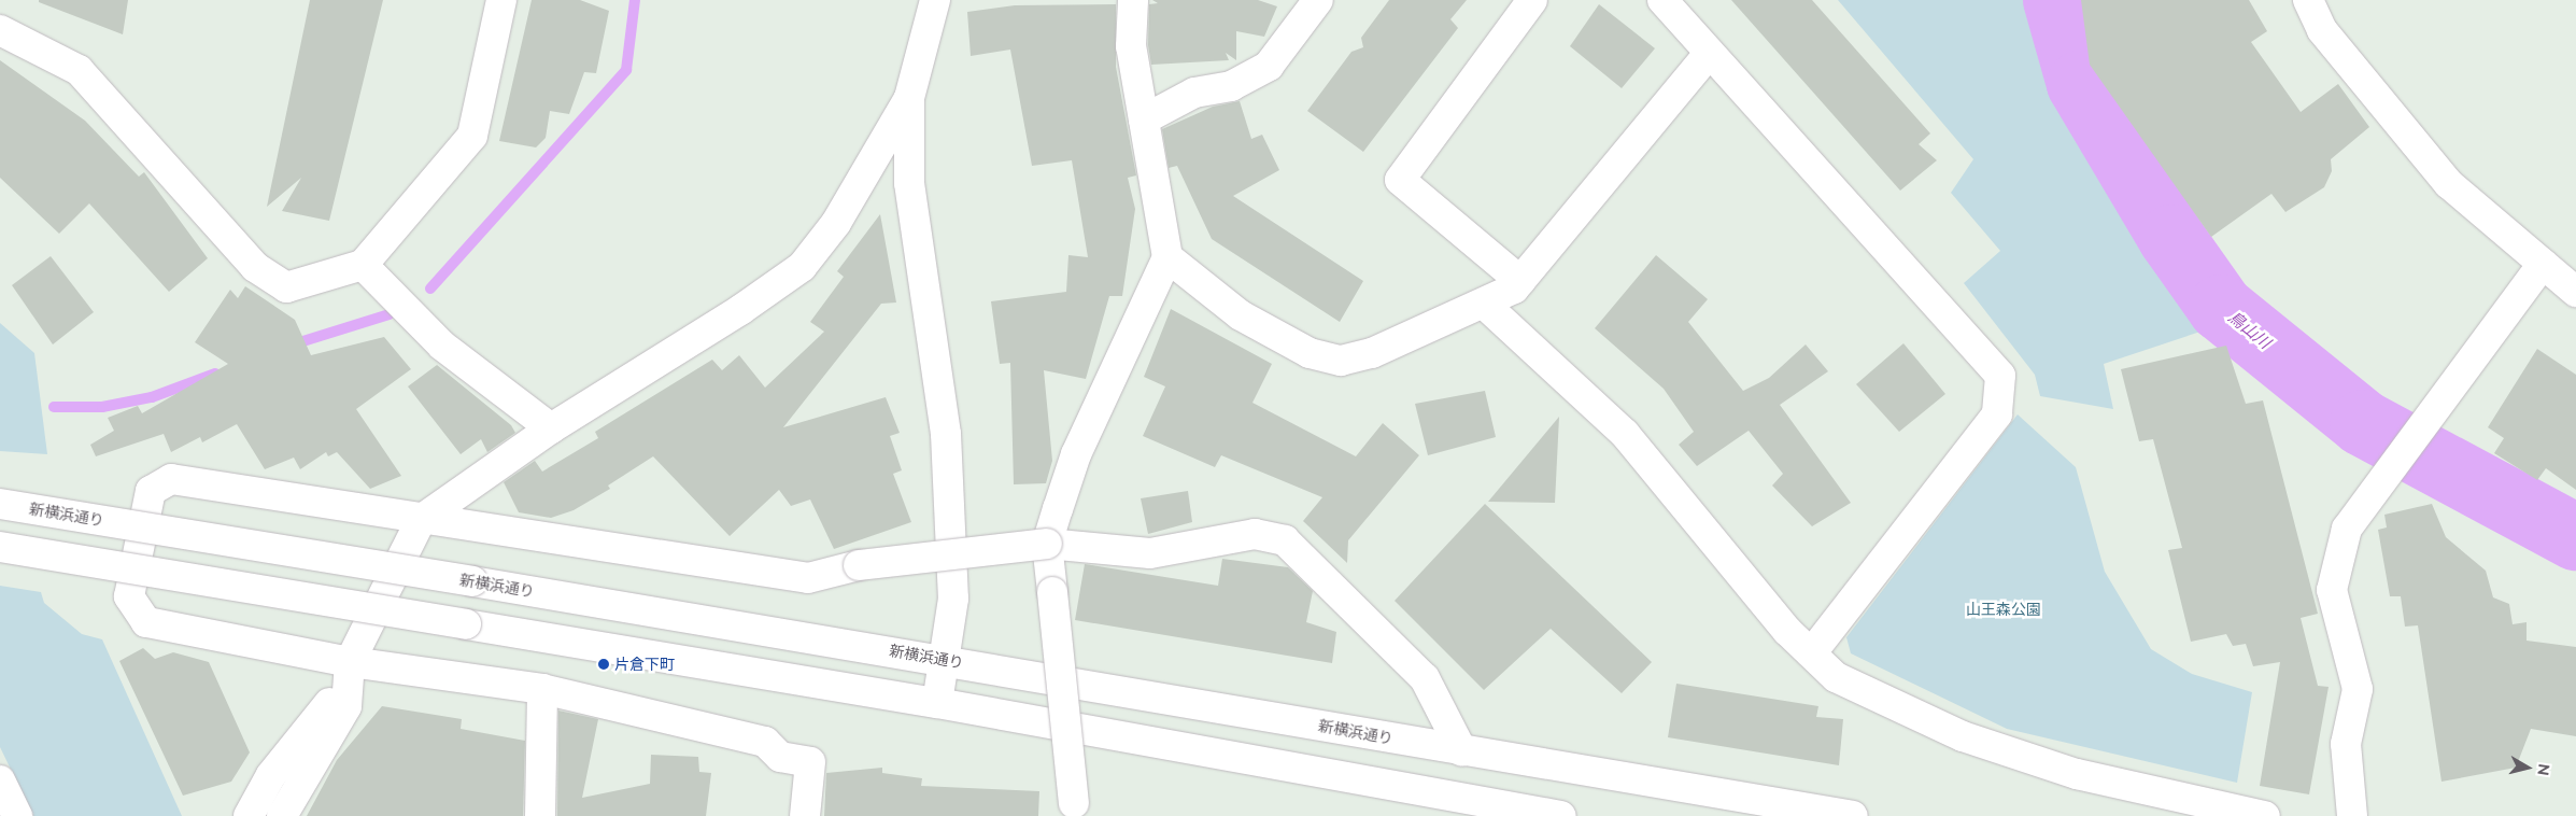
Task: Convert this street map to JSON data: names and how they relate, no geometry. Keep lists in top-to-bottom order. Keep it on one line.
{"streets":{"street":["新横浜通り"]},"water":["鳥山川"],"parks":["山王森公園"],"places":["片倉下町"],"north":"right"}
